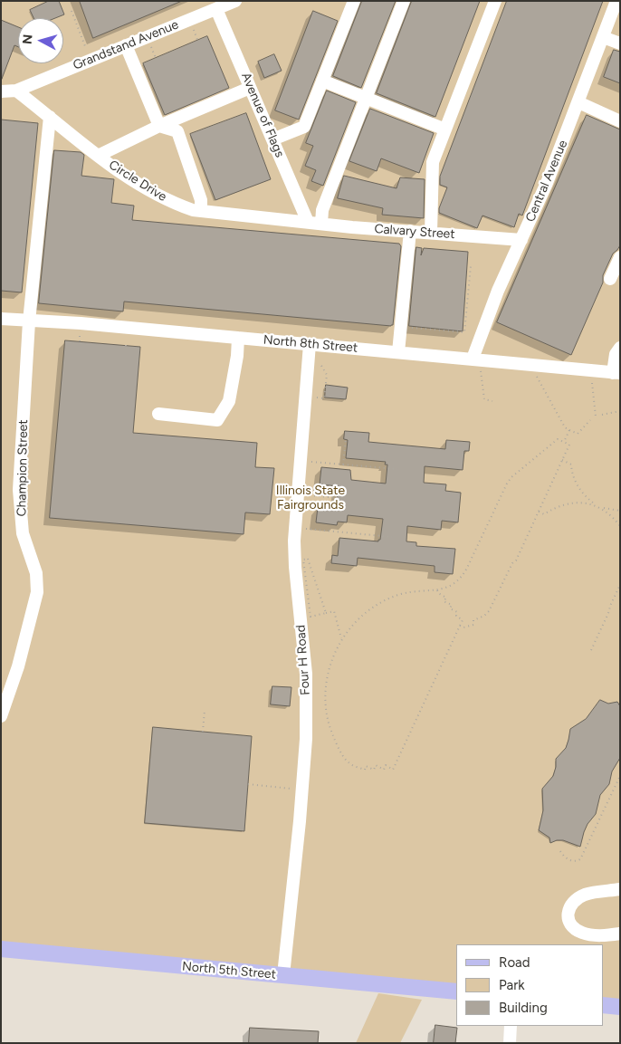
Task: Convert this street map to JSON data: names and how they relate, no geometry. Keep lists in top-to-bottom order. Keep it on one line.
{"streets":{"main road":["North 5th Street"],"street":["Grandstand Avenue","Avenue of Flags","Circle Drive","Central Avenue","Calvary Street","North 8th Street","Champion Street","Four H Road"]},"crossings":[["Grandstand Avenue","Avenue of Flags"],["Grandstand Avenue","Circle Drive"],["Avenue of Flags","Circle Drive"],["Avenue of Flags","Calvary Street"],["Circle Drive","Calvary Street"],["Circle Drive","Champion Street"],["Central Avenue","Calvary Street"],["Central Avenue","North 8th Street"],["North 8th Street","Champion Street"],["North 8th Street","Four H Road"],["Four H Road","North 5th Street"]],"parks":["Illinois State Fairgrounds"],"legend":["Road","Park","Building"],"north":"left"}
